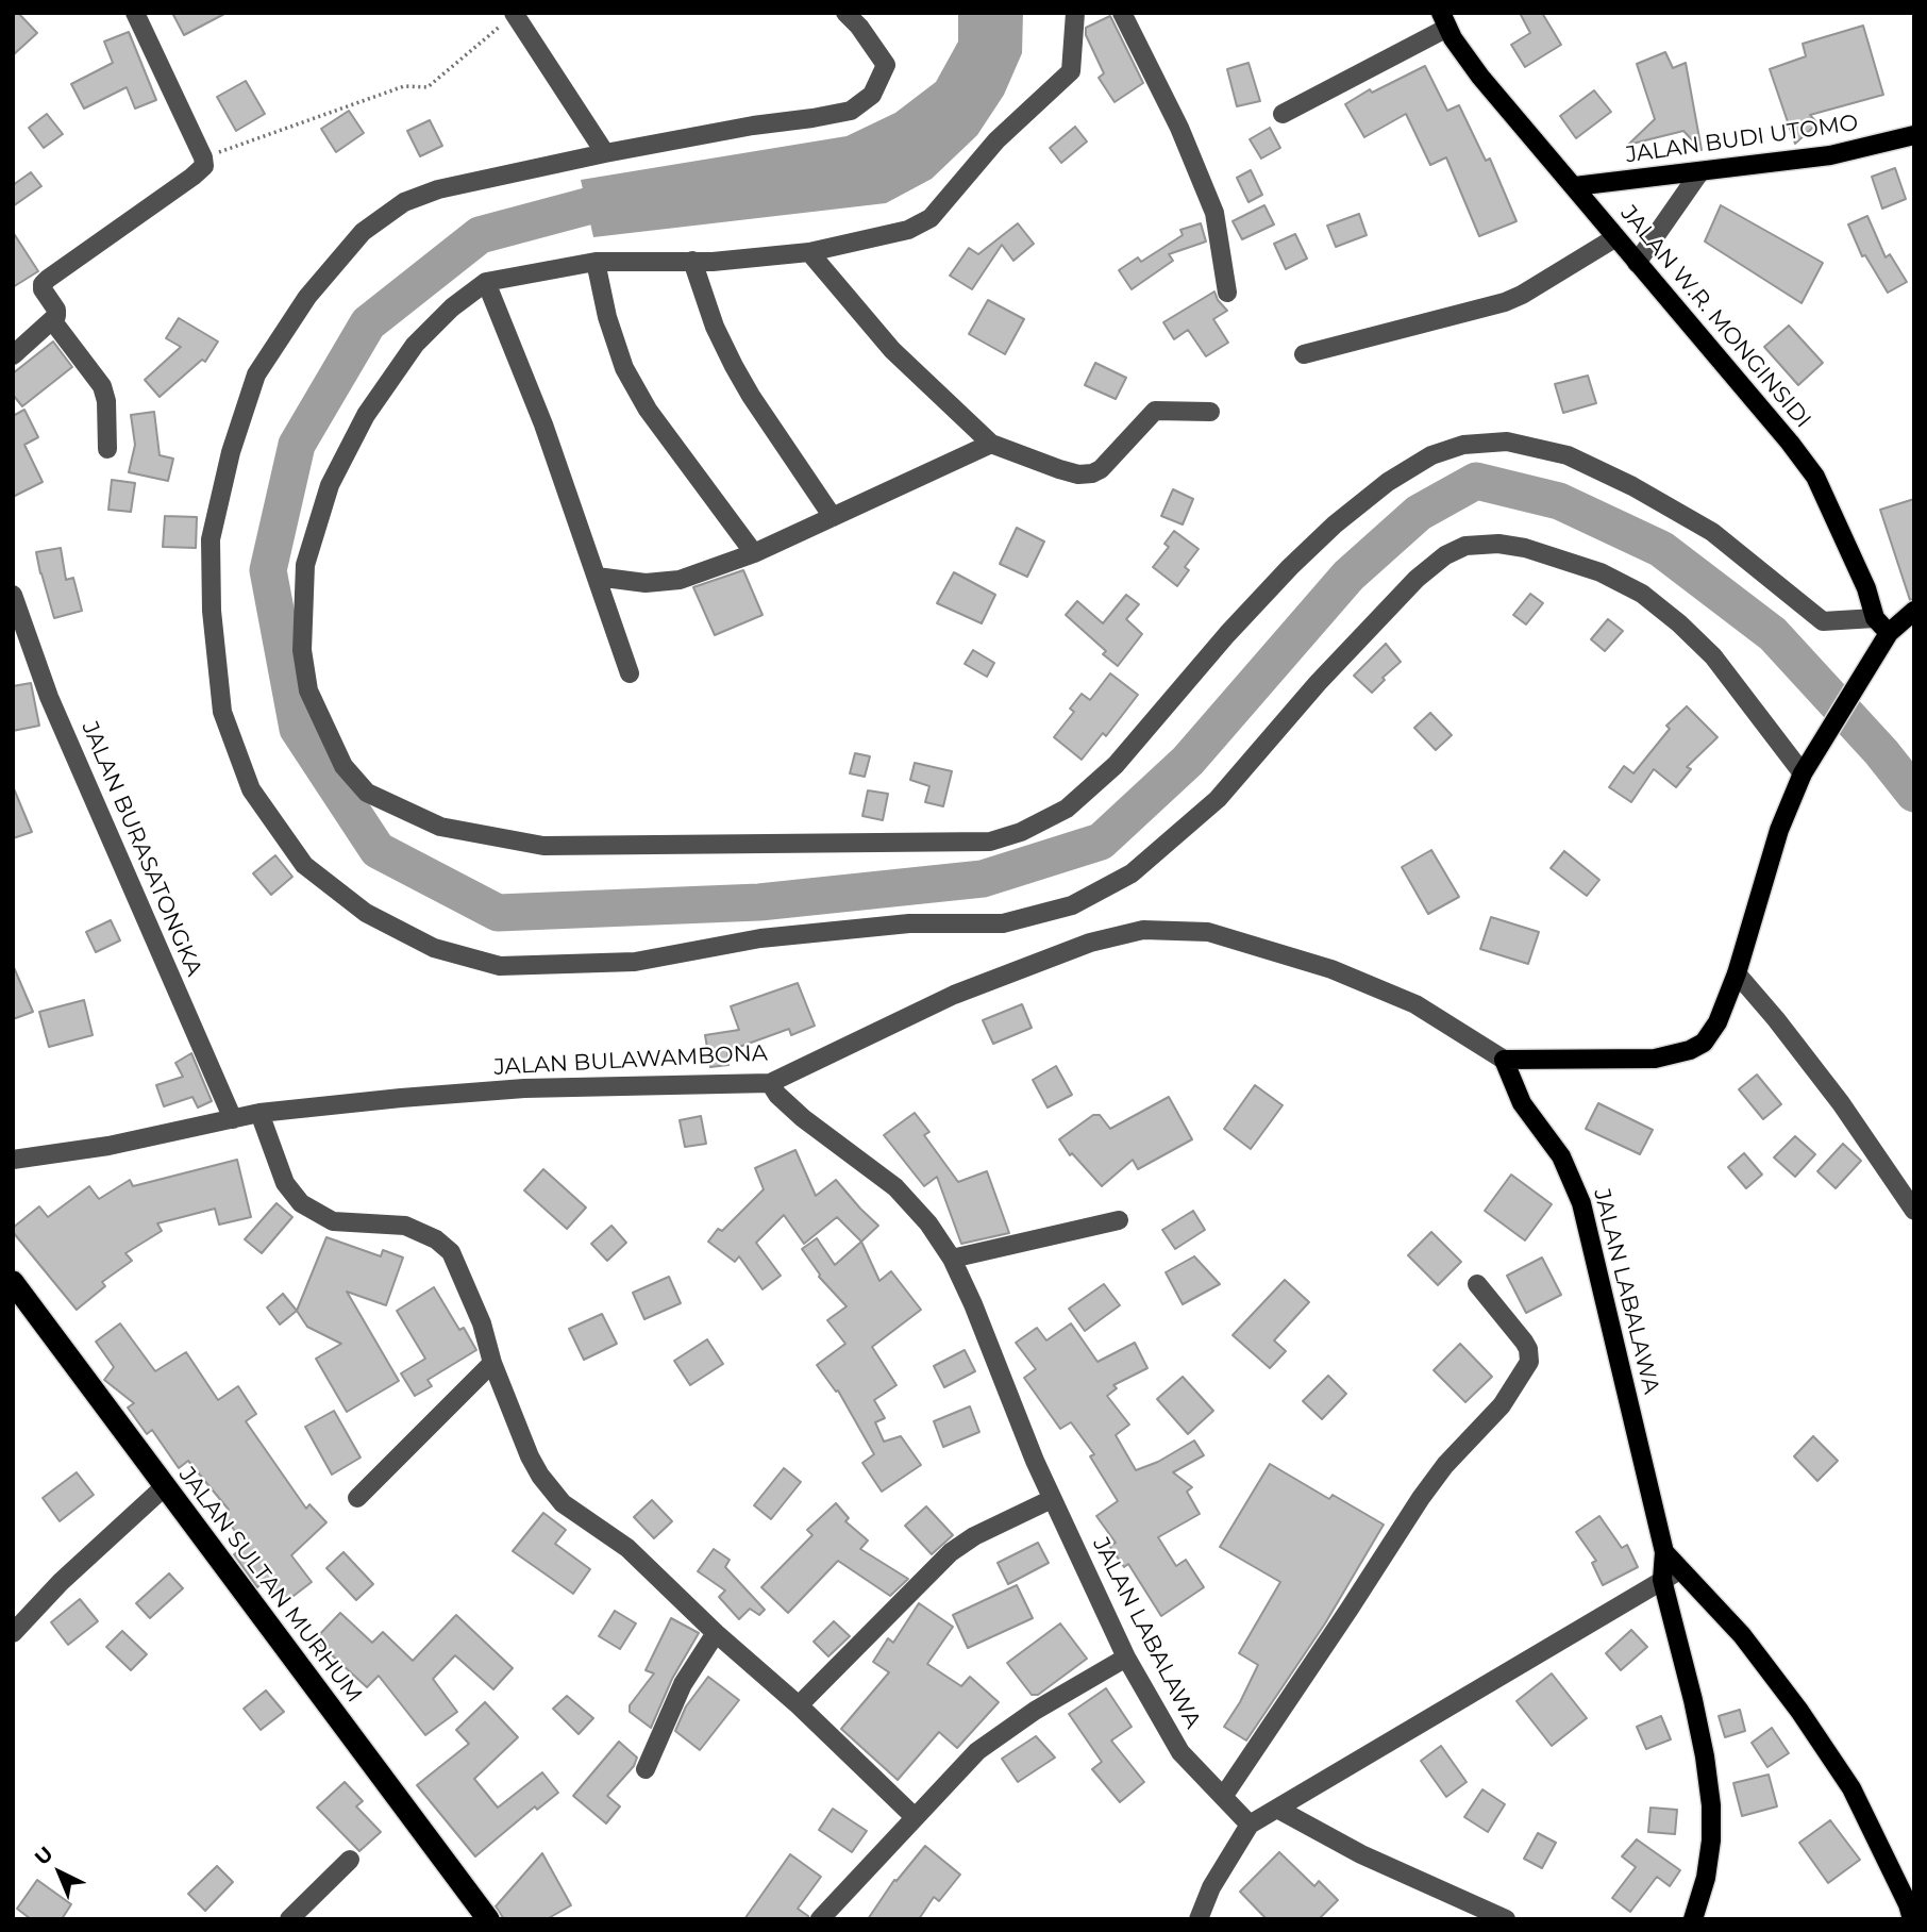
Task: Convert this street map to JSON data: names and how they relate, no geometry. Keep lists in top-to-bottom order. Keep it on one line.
{"streets":{"highway":["JALAN SULTAN MURHUM"],"main road":["JALAN BUDI UTOMO","JALAN W.R. MONGINSIDI","JALAN LABALAWA"],"street":["JALAN BURASATONGKA","JALAN BULAWAMBONA"]},"crossings":[["JALAN BUDI UTOMO","JALAN W.R. MONGINSIDI"],["JALAN BURASATONGKA","JALAN BULAWAMBONA"],["JALAN BULAWAMBONA","JALAN LABALAWA"]],"north":"top left"}
